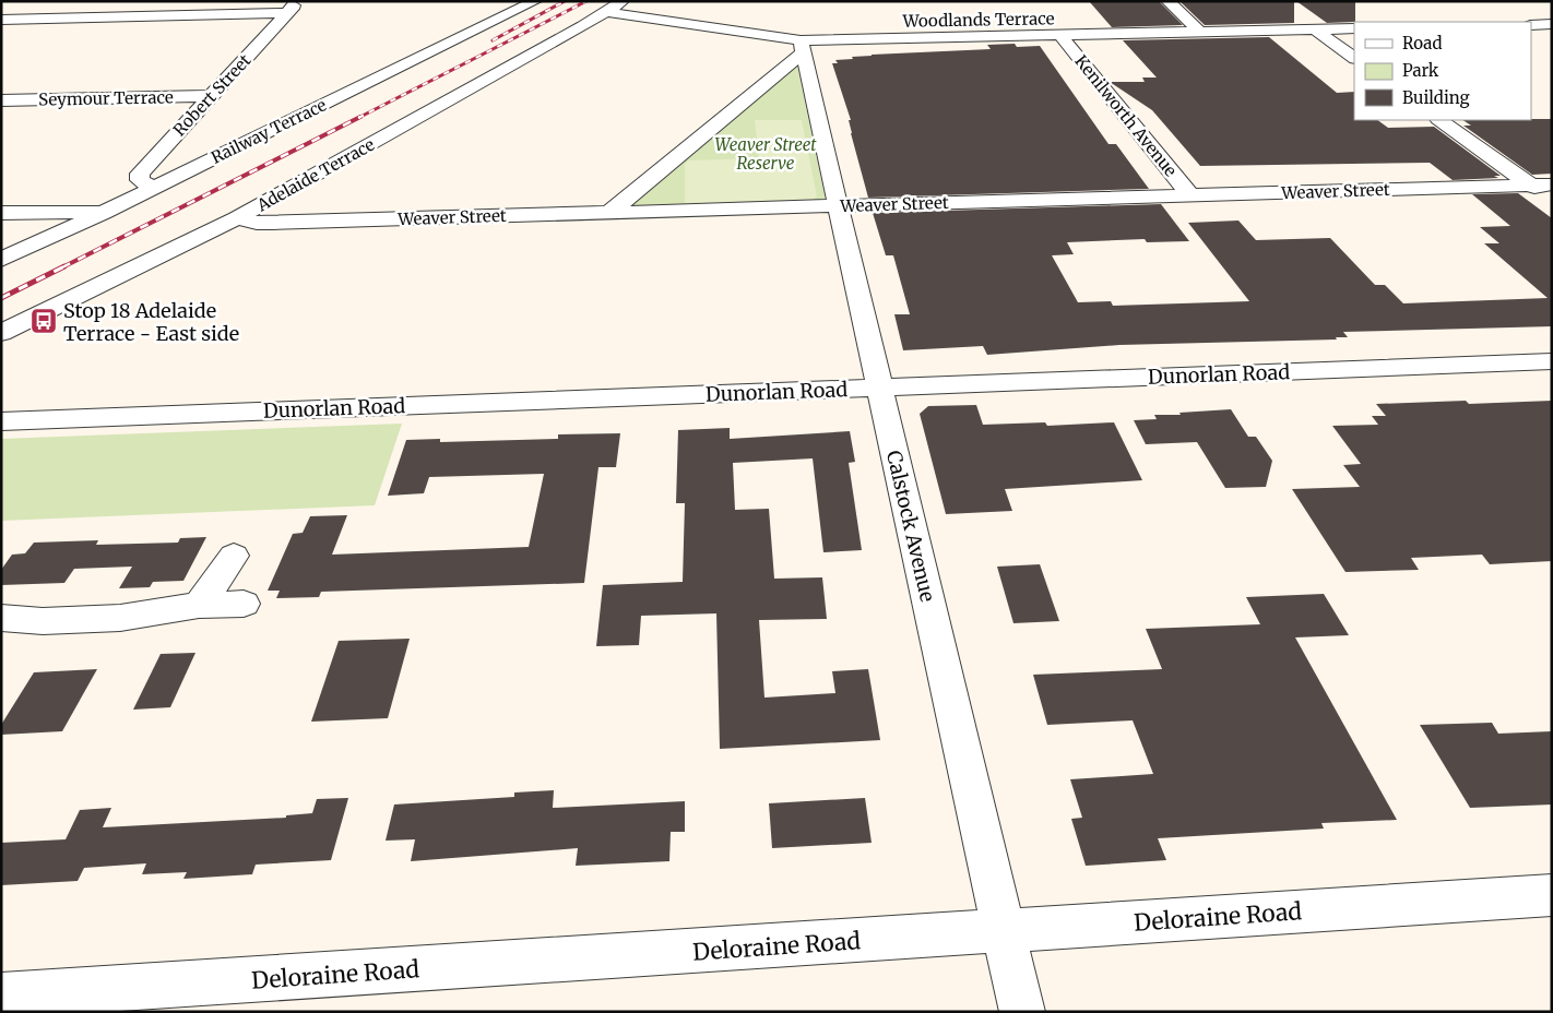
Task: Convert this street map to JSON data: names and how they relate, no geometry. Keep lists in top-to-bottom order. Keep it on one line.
{"streets":{"street":["Woodlands Terrace","Robert Street","Seymour Terrace","Kenilworth Avenue","Railway Terrace","Adelaide Terrace","Weaver Street","Dunorlan Road","Calstock Avenue","Deloraine Road"]},"crossings":[["Woodlands Terrace","Kenilworth Avenue"],["Woodlands Terrace","Adelaide Terrace"],["Woodlands Terrace","Calstock Avenue"],["Robert Street","Seymour Terrace"],["Robert Street","Railway Terrace"],["Kenilworth Avenue","Weaver Street"],["Adelaide Terrace","Weaver Street"],["Weaver Street","Calstock Avenue"],["Dunorlan Road","Calstock Avenue"],["Calstock Avenue","Deloraine Road"]],"parks":["Weaver Street Reserve"],"places":{"bus stop":["Stop 18 Adelaide Terrace - East side"]},"legend":["Road","Park","Building"]}
